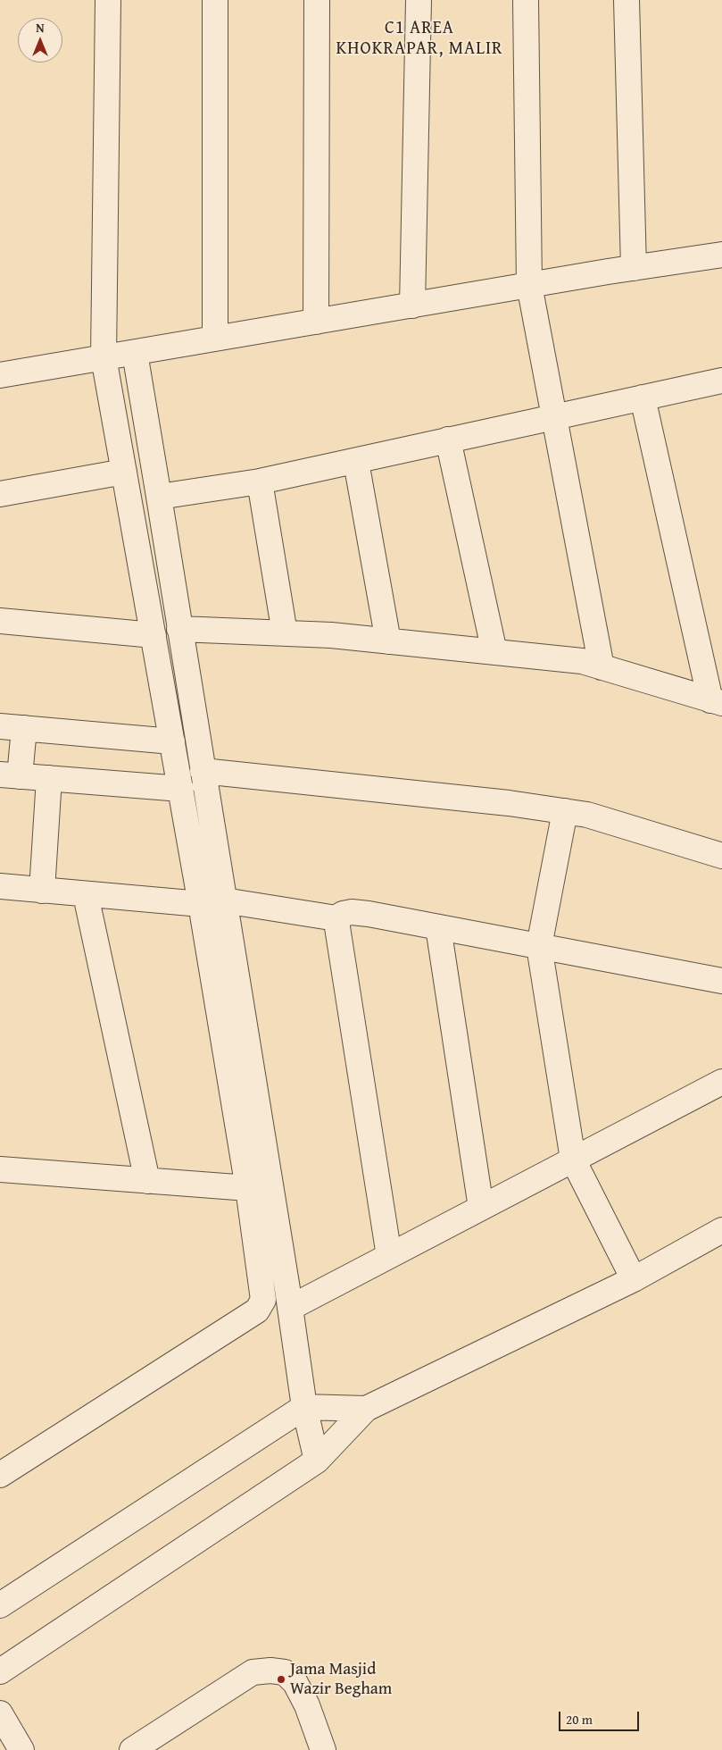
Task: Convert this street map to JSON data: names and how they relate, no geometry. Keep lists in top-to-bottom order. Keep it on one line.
{"districts":["C1 AREA KHOKRAPAR, MALIR"],"places":["Jama Masjid Wazir Begham"],"scale_bar":"20 m","north":"top"}
